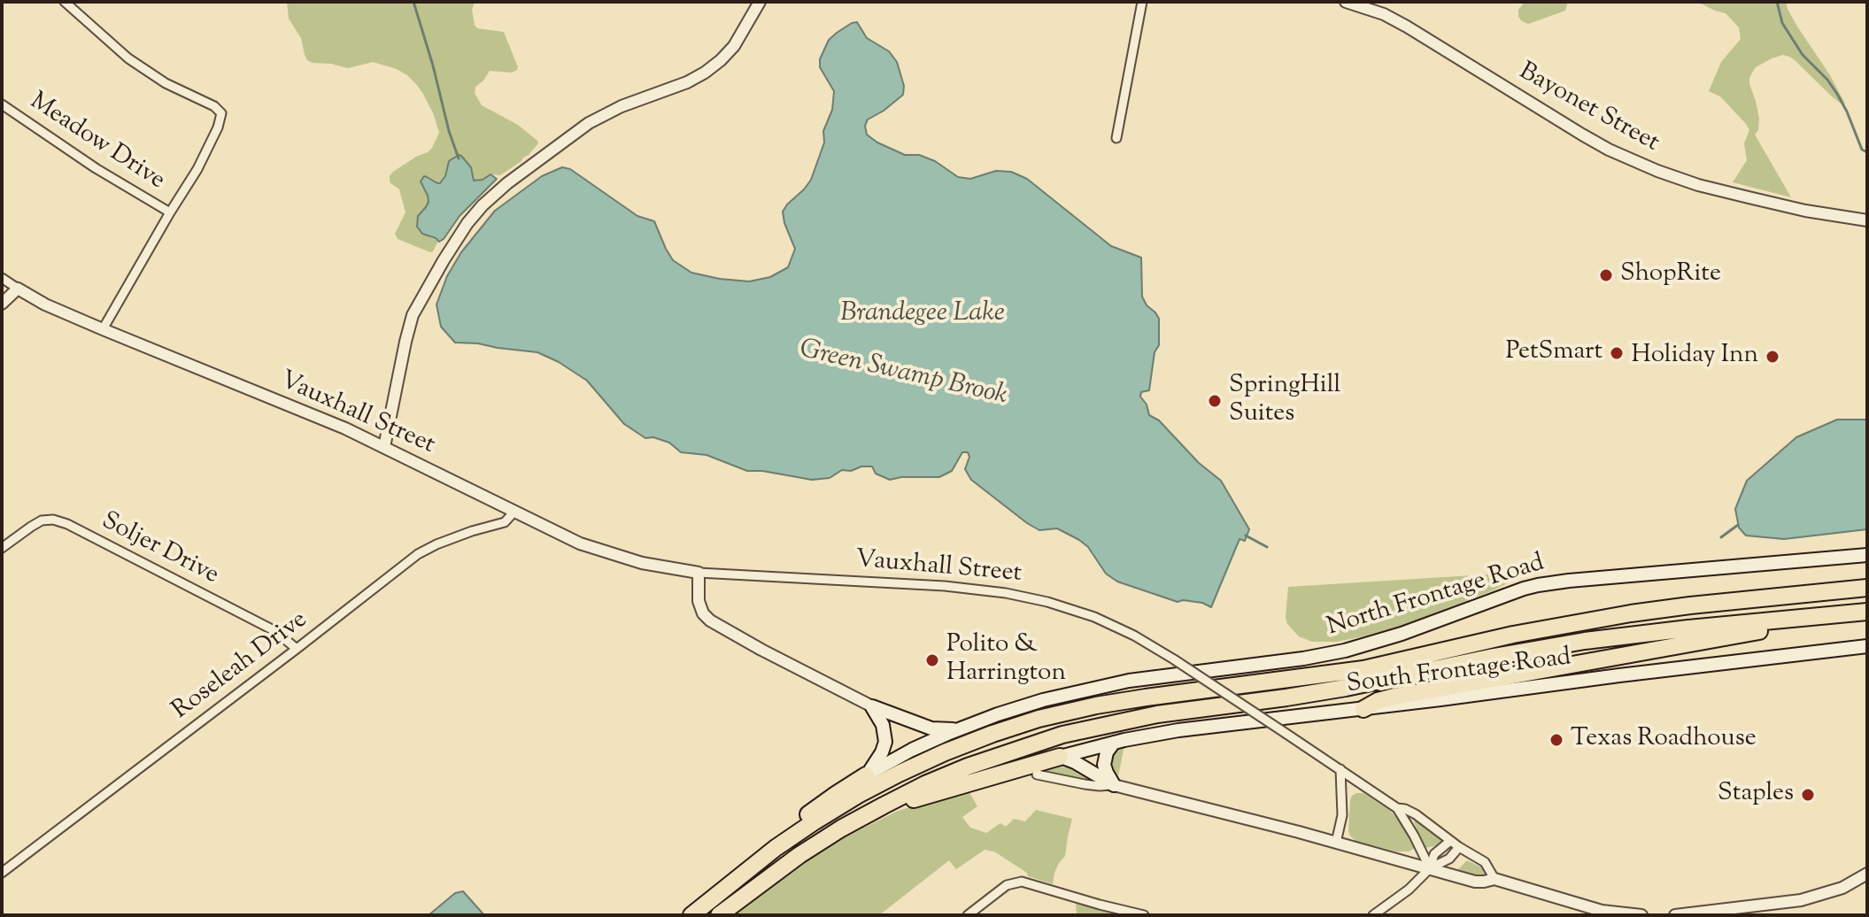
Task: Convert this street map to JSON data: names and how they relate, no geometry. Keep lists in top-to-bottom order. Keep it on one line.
{"streets":{"main road":["North Frontage Road","South Frontage Road"],"street":["Bayonet Street","Meadow Drive","Vauxhall Street","Soljer Drive","Roseleah Drive"]},"crossings":[["Meadow Drive","Vauxhall Street"],["Vauxhall Street","Roseleah Drive"],["Soljer Drive","Roseleah Drive"]],"water":["Brandegee Lake","Green Swamp Brook"],"places":["ShopRite","PetSmart","Holiday Inn","SpringHill Suites","Polito & Harrington","Texas Roadhouse","Staples"]}
